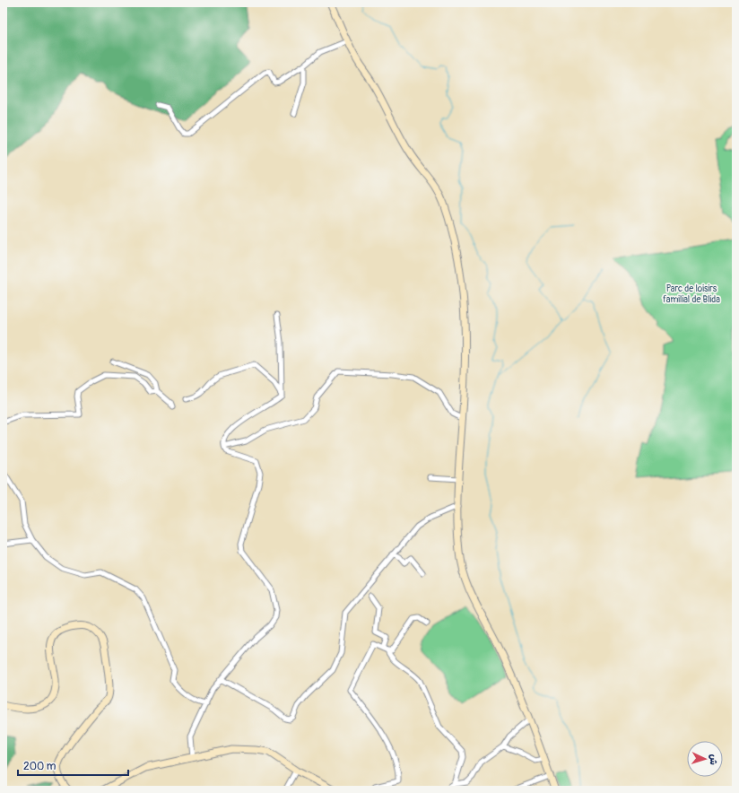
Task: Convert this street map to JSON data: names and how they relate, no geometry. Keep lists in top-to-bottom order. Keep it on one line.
{"parks":["Parc de loisirs familial de Blida"],"scale_bar":"200 m","north":"right"}
